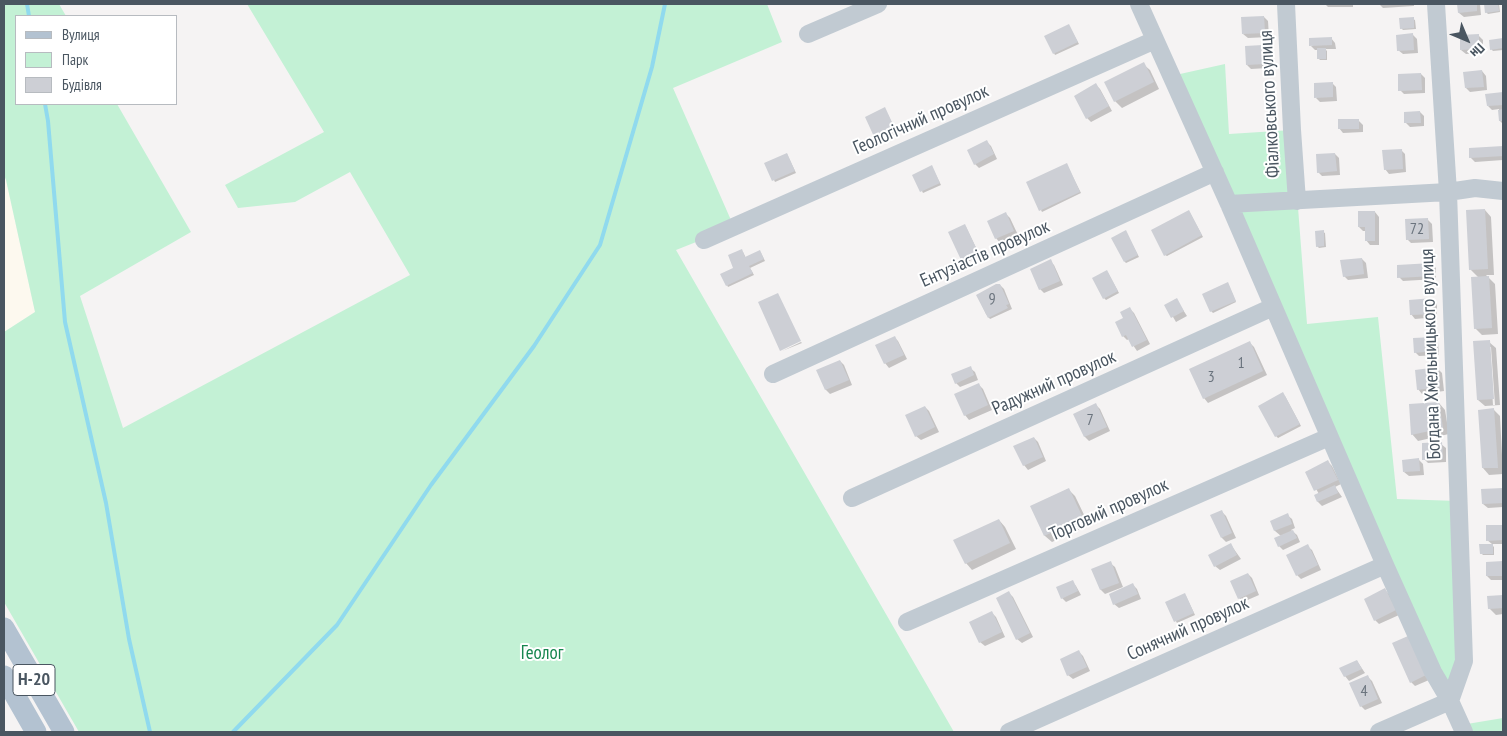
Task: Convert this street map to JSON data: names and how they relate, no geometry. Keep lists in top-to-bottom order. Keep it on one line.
{"streets":{"main road":["Н-20"],"street":["Фіалковського вулиця","Геологічний провулок","Ентузіастів провулок","Богдана Хмельницького вулиця","Радужний провулок","Торговий провулок","Сонячний провулок"]},"parks":["Геолог"],"house_numbers":["72","9","1","3","7","4"],"legend":["Вулиця","Парк","Будівля"],"north":"bottom right"}
